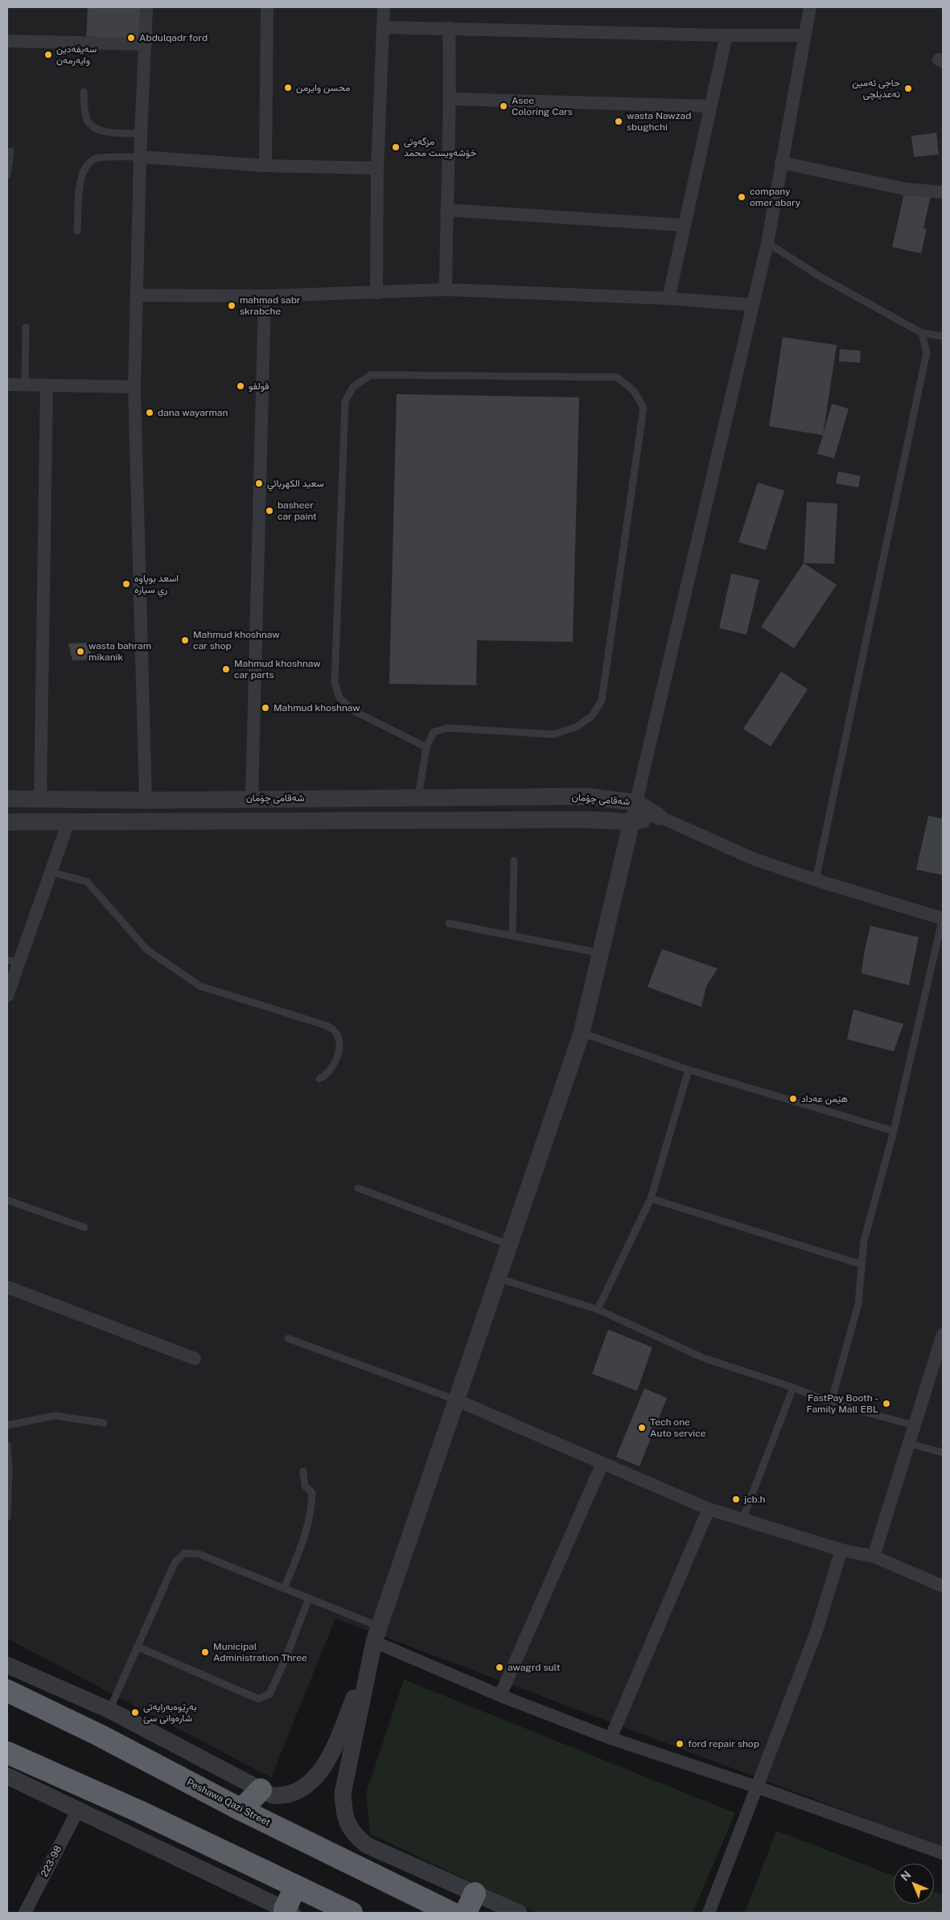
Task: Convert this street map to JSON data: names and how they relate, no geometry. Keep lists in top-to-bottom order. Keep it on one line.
{"streets":{"highway":["Peshawa Qazi Street"],"street":["شەقامی چۆمان","223-98"]},"places":["Abdulqadr ford","سەیفەدین وایەرمەن","محسن وایرمن","حاجی ئەمین تەعدیلچی","Asee Coloring Cars","wasta Nawzad sbughchi","مزگەوتی خۆشەویست محمد","company omer abary","mahmad sabr skrabche","فولفو","dana wayarman","سعيد الكهربائي","basheer car paint","اسعد بوپاوه ري سياره","Mahmud khoshnaw car shop","wasta bahram mikanik","Mahmud khoshnaw car parts","Mahmud khoshnaw","هێمن عەداد","FastPay Booth - Family Mall EBL","Tech one Auto service","jcb.h","Municipal Administration Three","awagrd sult","بەڕێوەبەرایەتی شارەوانی سێ","ford repair shop"],"north":"top left"}
